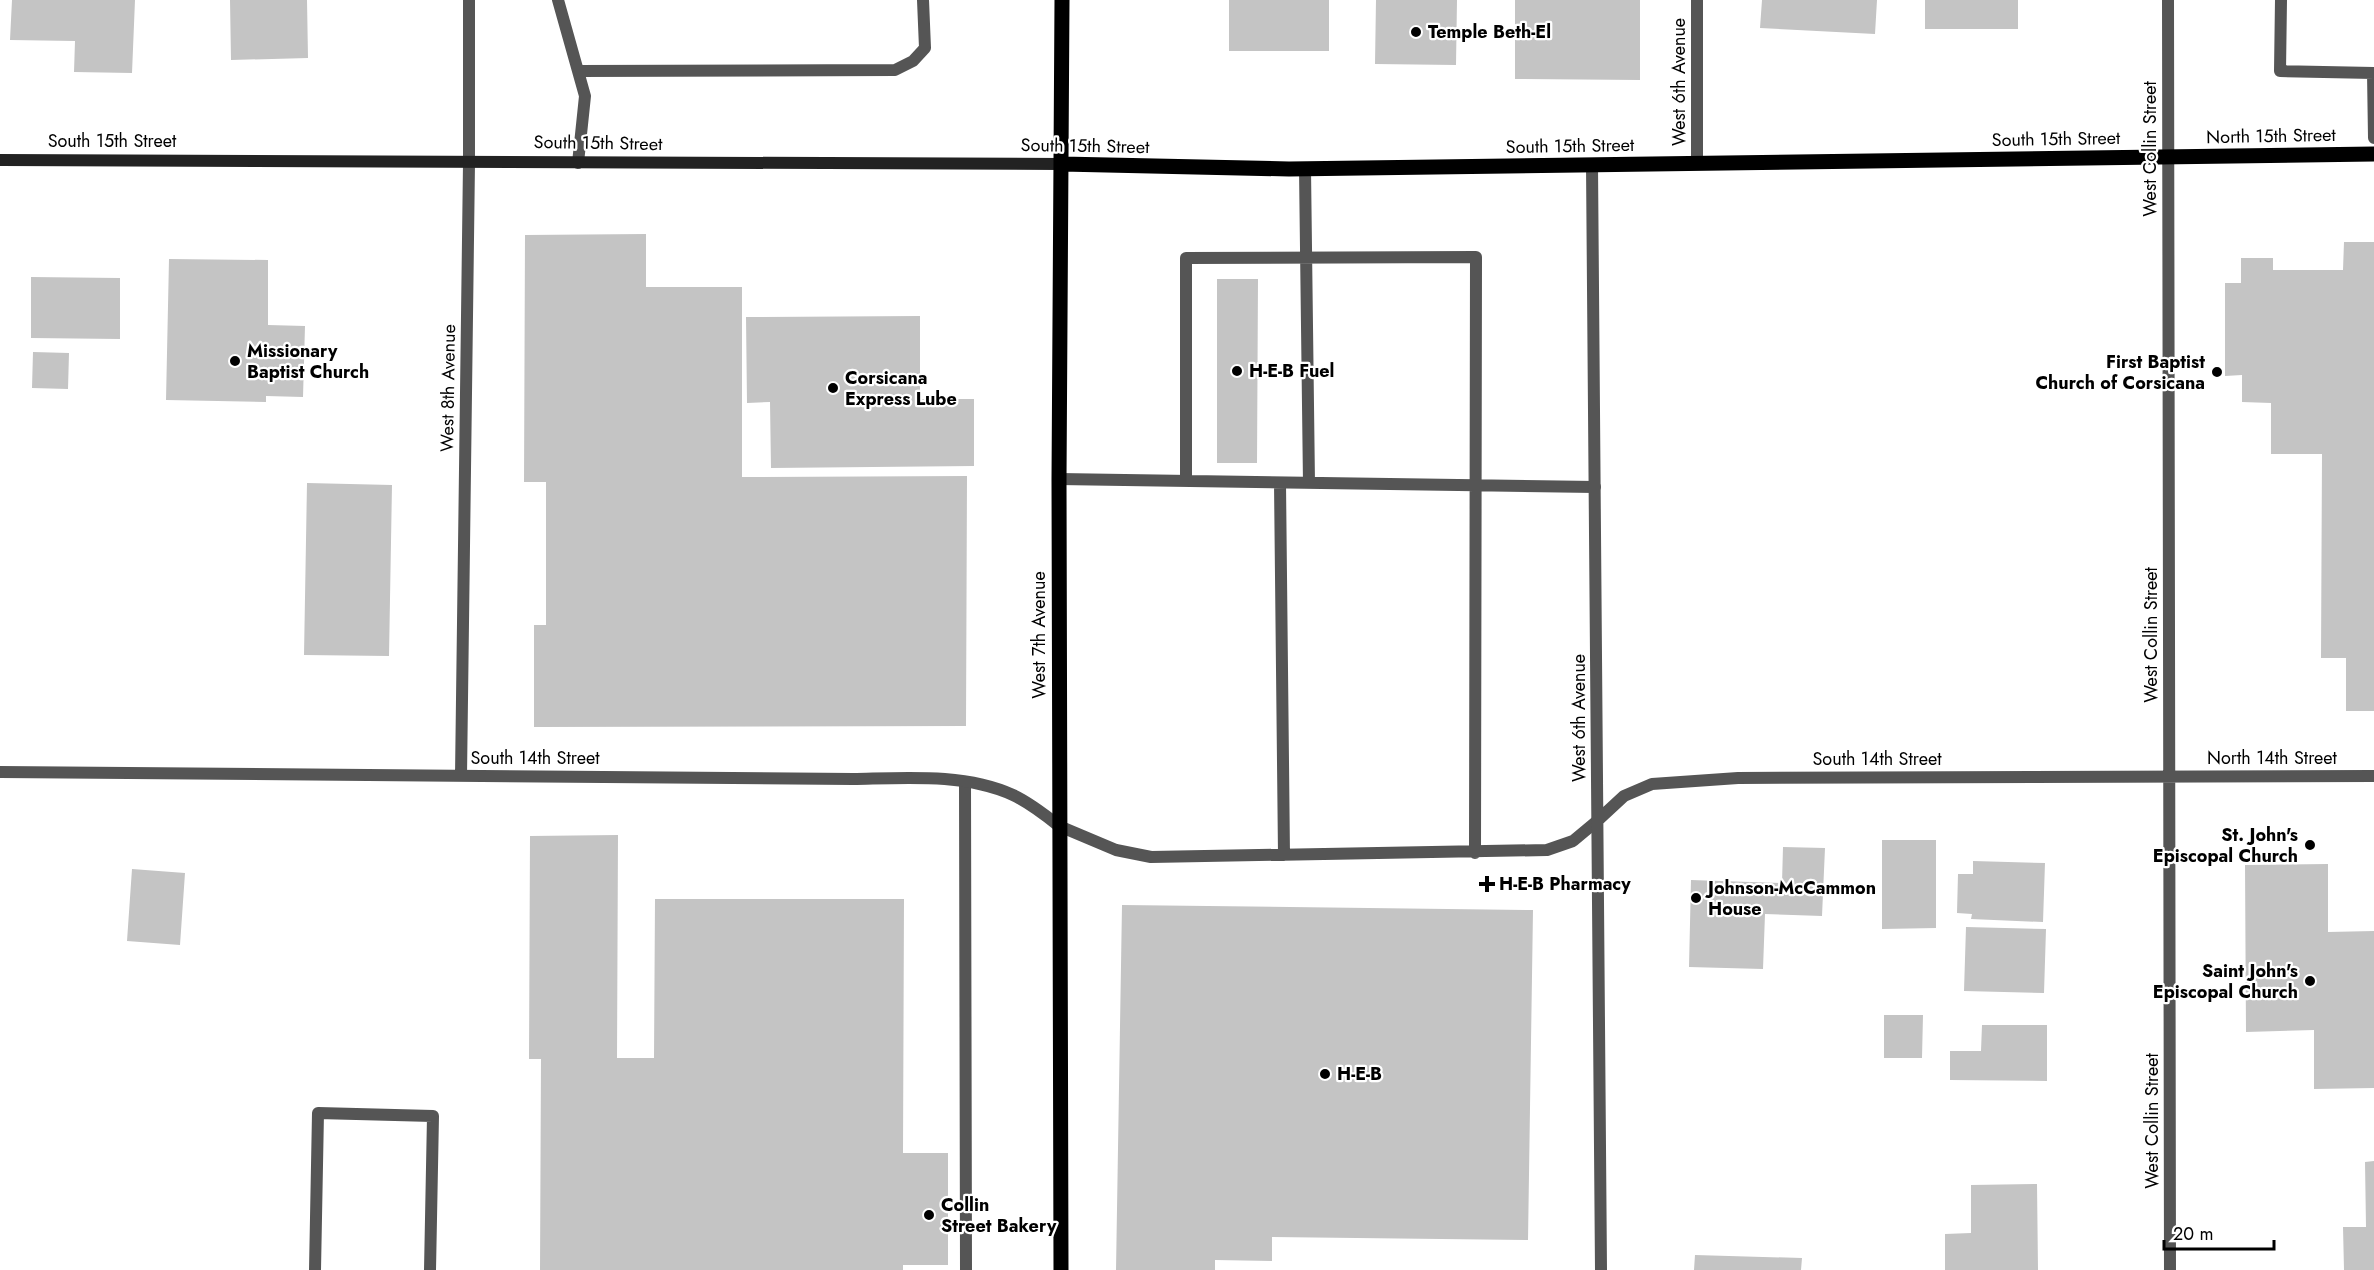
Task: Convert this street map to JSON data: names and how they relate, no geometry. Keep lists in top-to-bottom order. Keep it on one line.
{"streets":{"main road":["North 15th Street","South 15th Street","West 7th Avenue"],"street":["West 6th Avenue","West Collin Street","West 8th Avenue","South 14th Street","North 14th Street"]},"crossings":[["West 6th Avenue","South 15th Street"],["West 6th Avenue","South 14th Street"],["North 15th Street","South 15th Street"],["North 15th Street","West Collin Street"],["South 15th Street","West Collin Street"],["South 15th Street","West 8th Avenue"],["South 15th Street","West 7th Avenue"],["West Collin Street","South 14th Street"],["West Collin Street","North 14th Street"],["West 8th Avenue","South 14th Street"],["West 7th Avenue","South 14th Street"],["South 14th Street","North 14th Street"]],"places":{"other":["Temple Beth-El","Missionary Baptist Church","H-E-B Fuel","First Baptist Church of Corsicana","Corsicana Express Lube","St. John's Episcopal Church","Johnson-McCammon House","Saint John's Episcopal Church","H-E-B","Collin Street Bakery"],"health":["H-E-B Pharmacy"]},"scale_bar":"20 m"}
